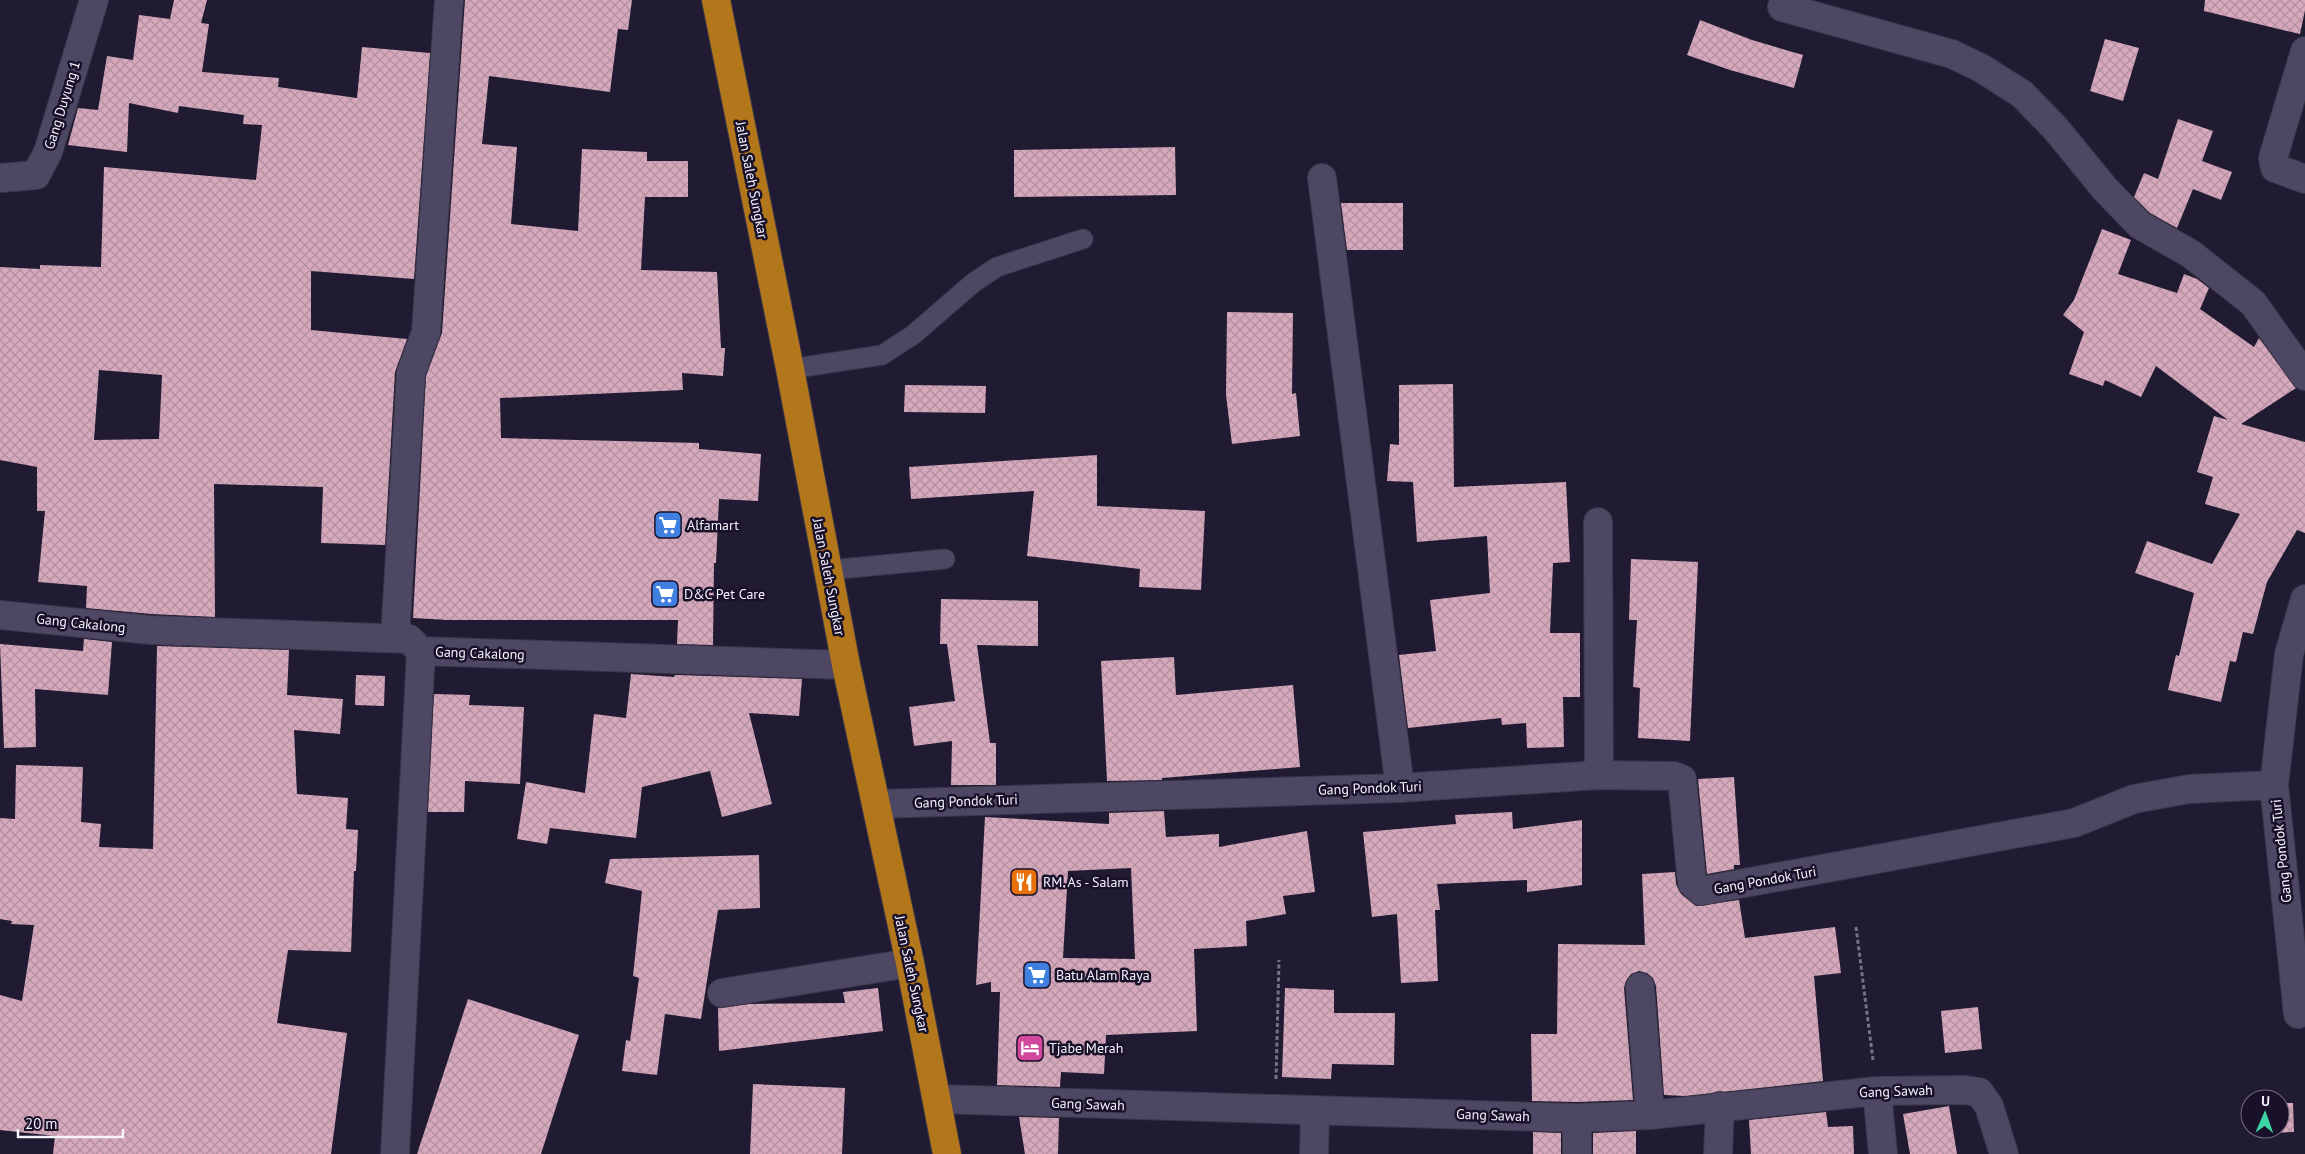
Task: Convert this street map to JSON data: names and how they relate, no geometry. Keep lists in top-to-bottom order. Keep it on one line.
{"streets":{"highway":["Jalan Saleh Sungkar"],"street":["Gang Duyung 1","Gang Cakalong","Gang Pondok Turi","Gang Sawah"]},"crossings":[["Jalan Saleh Sungkar","Gang Cakalong"],["Jalan Saleh Sungkar","Gang Pondok Turi"],["Jalan Saleh Sungkar","Gang Sawah"]],"places":{"supermarket":["Alfamart","D&C Pet Care","Batu Alam Raya"],"restaurant":["RM. As - Salam"],"hotel":["Tjabe Merah"]},"scale_bar":"20 m","north":"top"}
